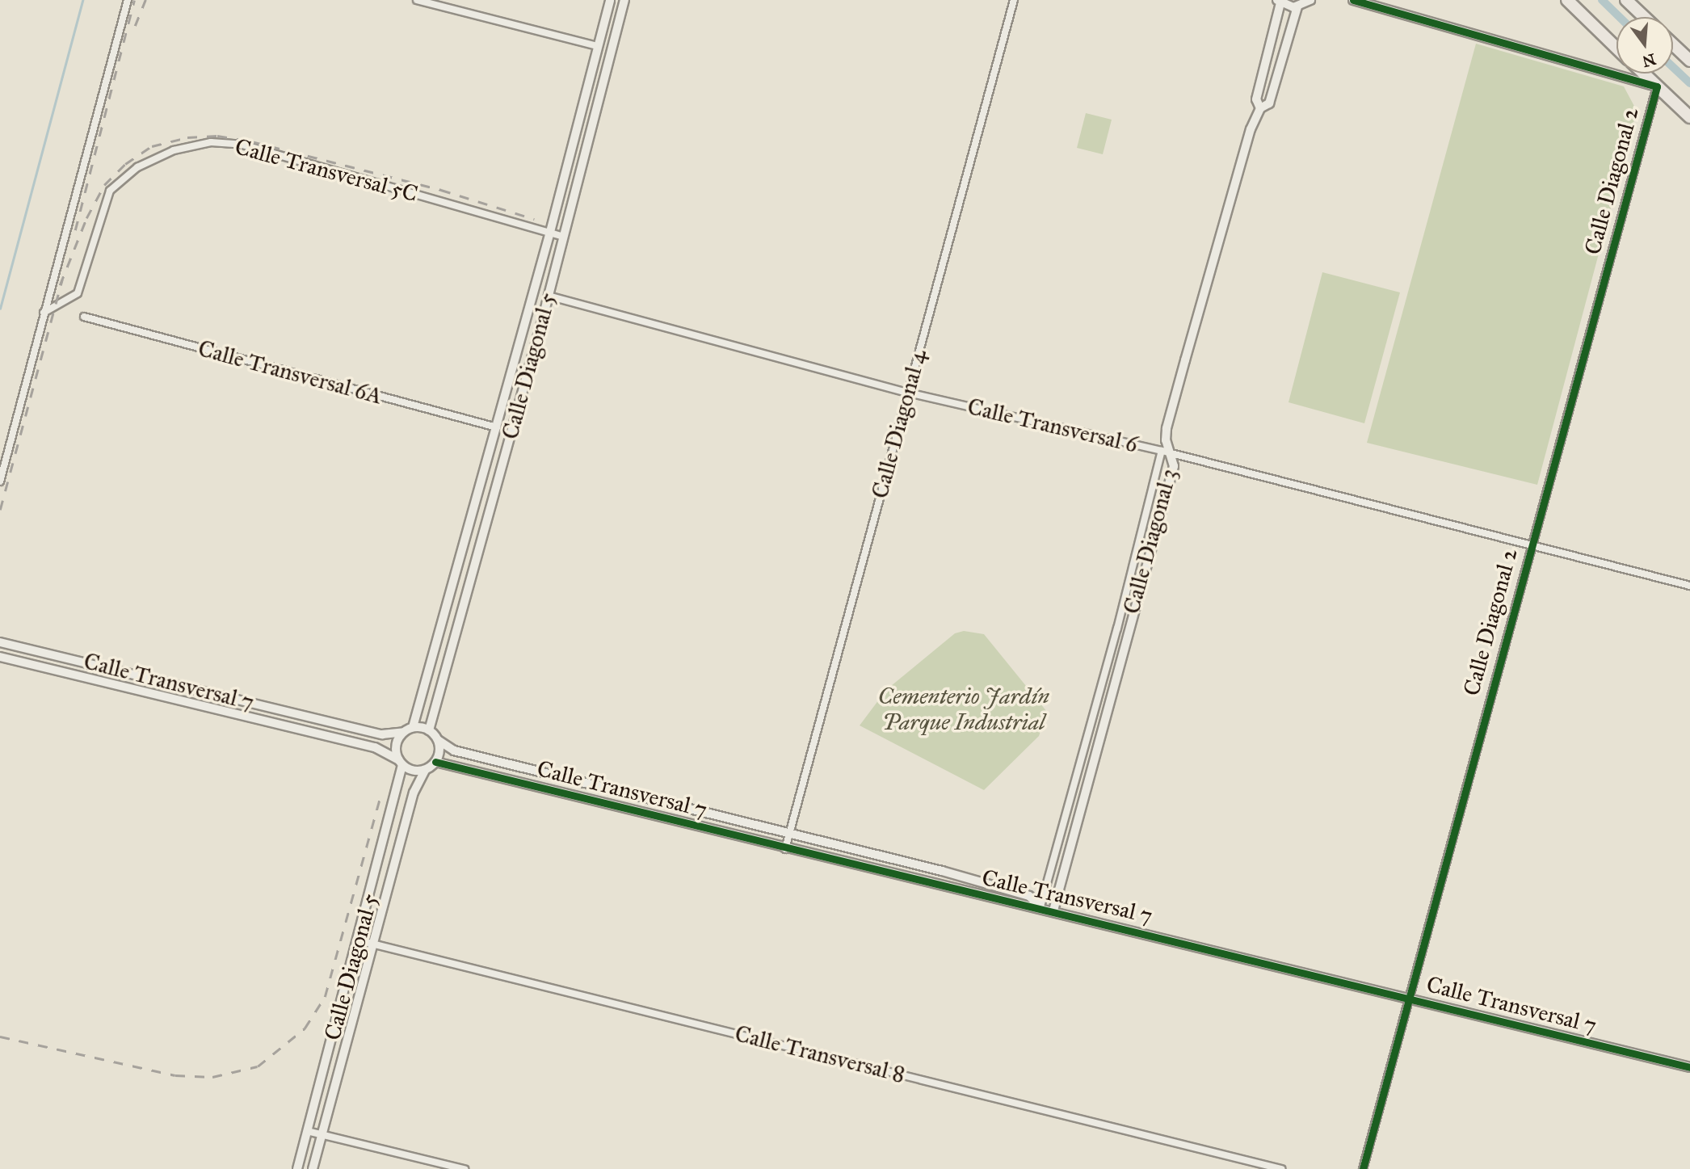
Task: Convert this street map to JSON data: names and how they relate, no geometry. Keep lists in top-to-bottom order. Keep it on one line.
{"streets":{"street":["Calle Transversal 5C","Calle Diagonal 2","Calle Diagonal 5","Calle Transversal 6A","Calle Diagonal 4","Calle Transversal 6","Calle Diagonal 3","Calle Transversal 7","Calle Transversal 8"]},"crossings":[["Calle Transversal 5C","Calle Diagonal 5"],["Calle Diagonal 2","Calle Transversal 6"],["Calle Diagonal 2","Calle Transversal 7"],["Calle Diagonal 5","Calle Transversal 6A"],["Calle Diagonal 5","Calle Transversal 6"],["Calle Diagonal 5","Calle Transversal 7"],["Calle Diagonal 5","Calle Transversal 8"],["Calle Diagonal 4","Calle Transversal 6"],["Calle Diagonal 4","Calle Transversal 7"],["Calle Transversal 6","Calle Diagonal 3"],["Calle Diagonal 3","Calle Transversal 7"]],"parks":["Cementerio Jardín Parque Industrial"],"north":"bottom"}
